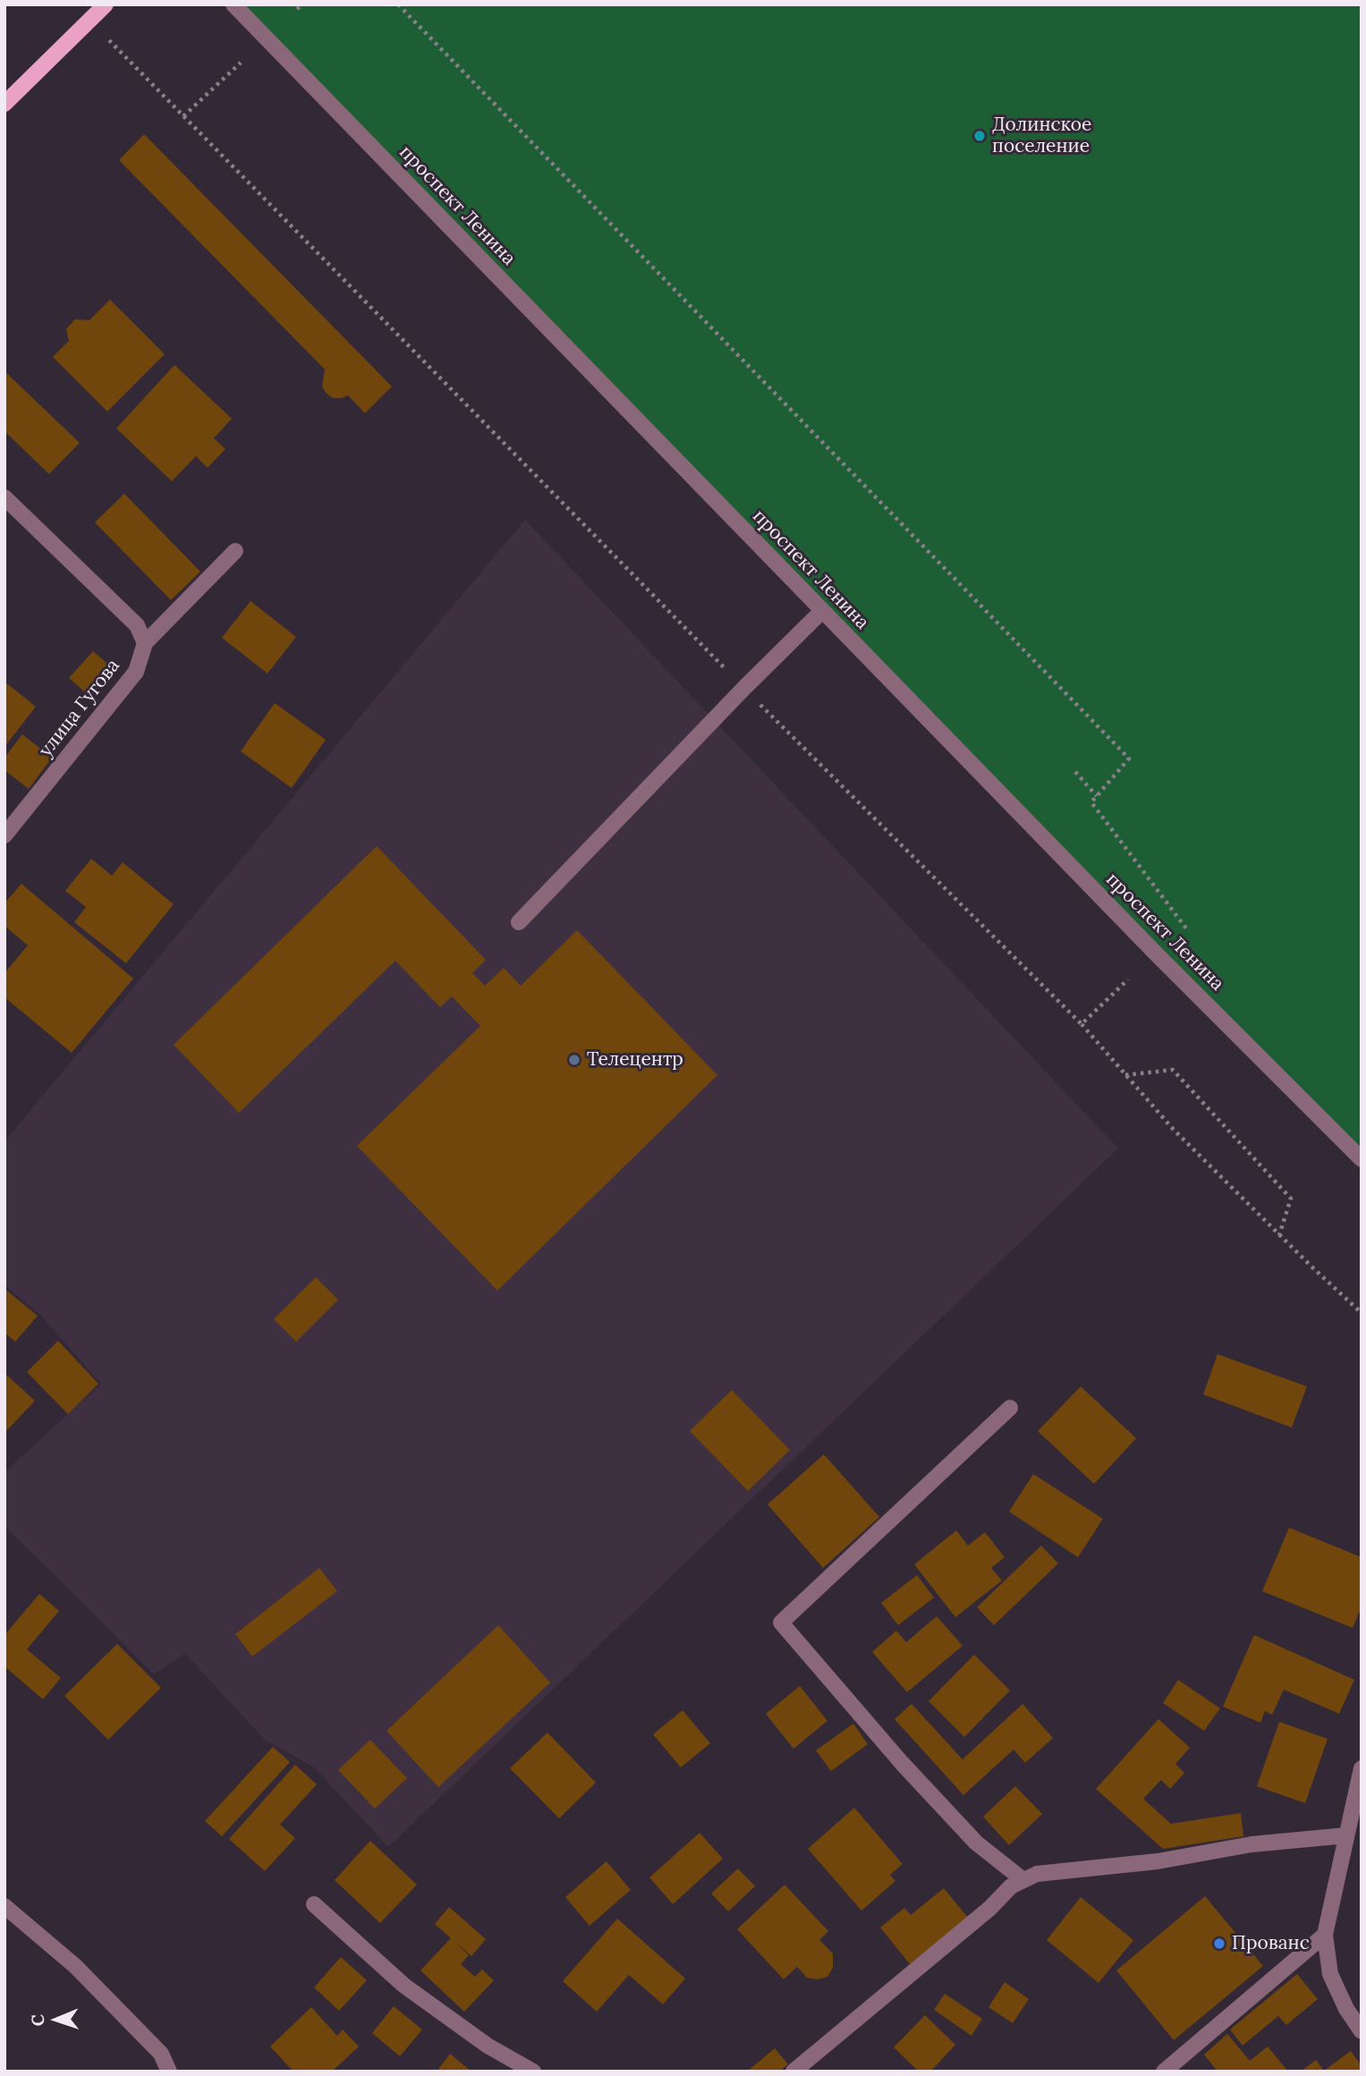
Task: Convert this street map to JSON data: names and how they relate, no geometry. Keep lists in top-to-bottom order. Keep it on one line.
{"streets":{"street":["проспект Ленина","улица Гугова"]},"places":["Долинское поселение","Телецентр","Прованс"],"north":"left"}
